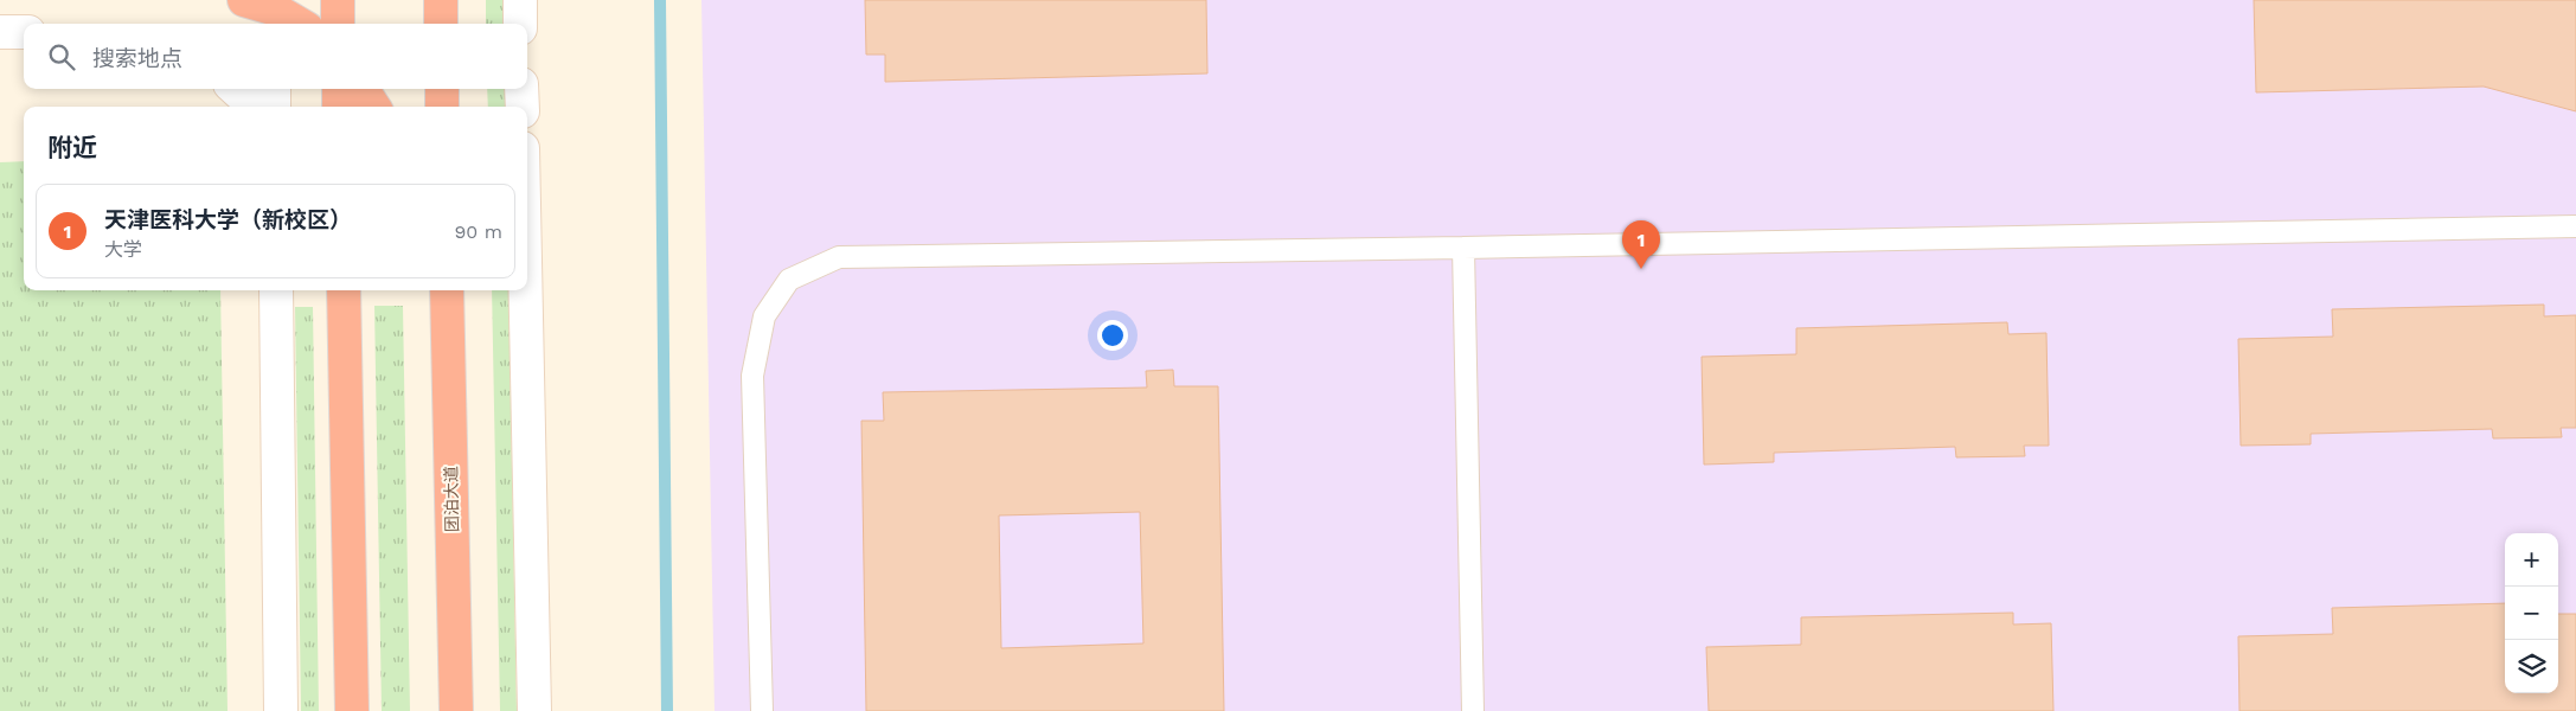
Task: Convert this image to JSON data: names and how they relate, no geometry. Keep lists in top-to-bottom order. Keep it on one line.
{"streets":{"highway":["团泊大道"]},"page":{"search":"搜索地点","heading":"附近","list":[{"mark":"1","name":"天津医科大学（新校区）","note":"大学","value":"90 m"}],"pins":"1","map_buttons":["+","−"]}}
